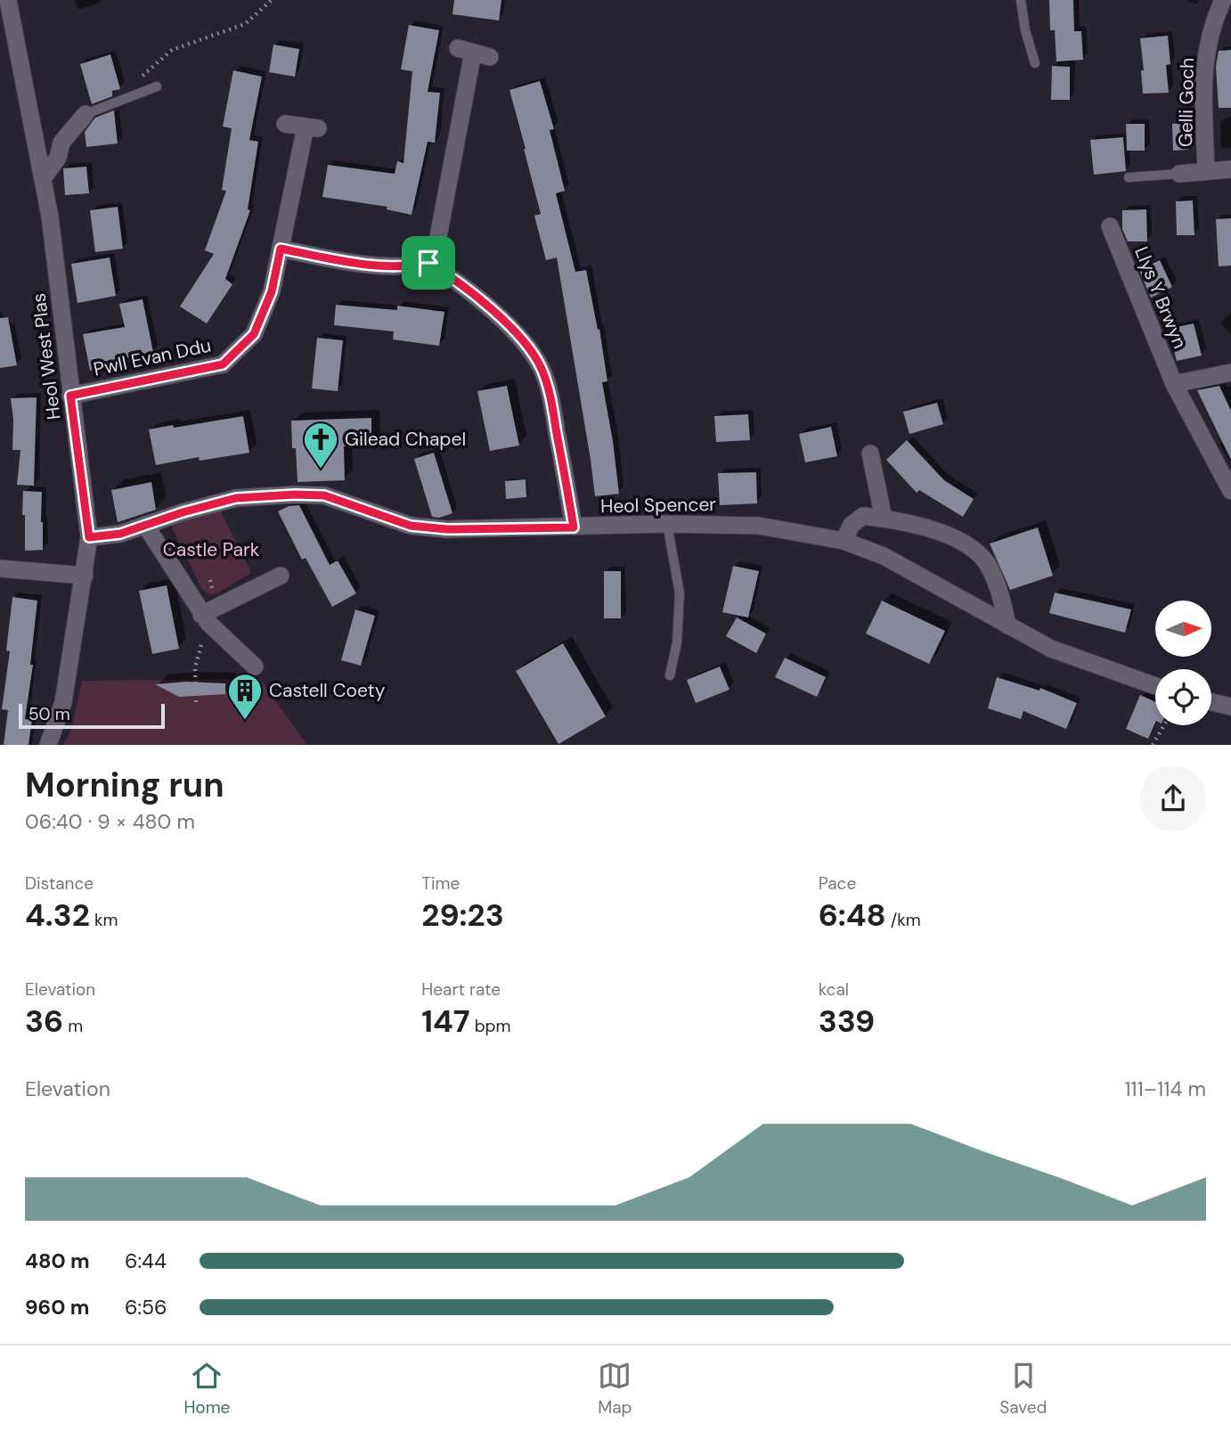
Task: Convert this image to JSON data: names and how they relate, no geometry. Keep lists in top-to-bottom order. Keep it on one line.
{"streets":{"street":["Gelli Goch","Llys Y Brwyn","Heol West Plas","Pwll Evan Ddu","Heol Spencer"]},"crossings":[["Heol West Plas","Pwll Evan Ddu"],["Heol West Plas","Heol Spencer"]],"parks":["Castle Park"],"places":{"church":["Gilead Chapel"],"building":["Castell Coety"]},"scale_bar":"50 m","north":"right","page":{"scale":"50 m","heading":["Morning run","06:40 · 9 × 480 m"],"stats":[["Distance","4.32 km"],["Time","29:23"],["Pace","6:48 /km"],["Elevation","36 m"],["Heart rate","147 bpm"],["kcal","339"]],"chart":["Elevation","111–114 m"],"list":[{"name":"480 m","note":"6:44"},{"name":"960 m","note":"6:56"}],"tabs":["Home","Map","Saved"]}}
